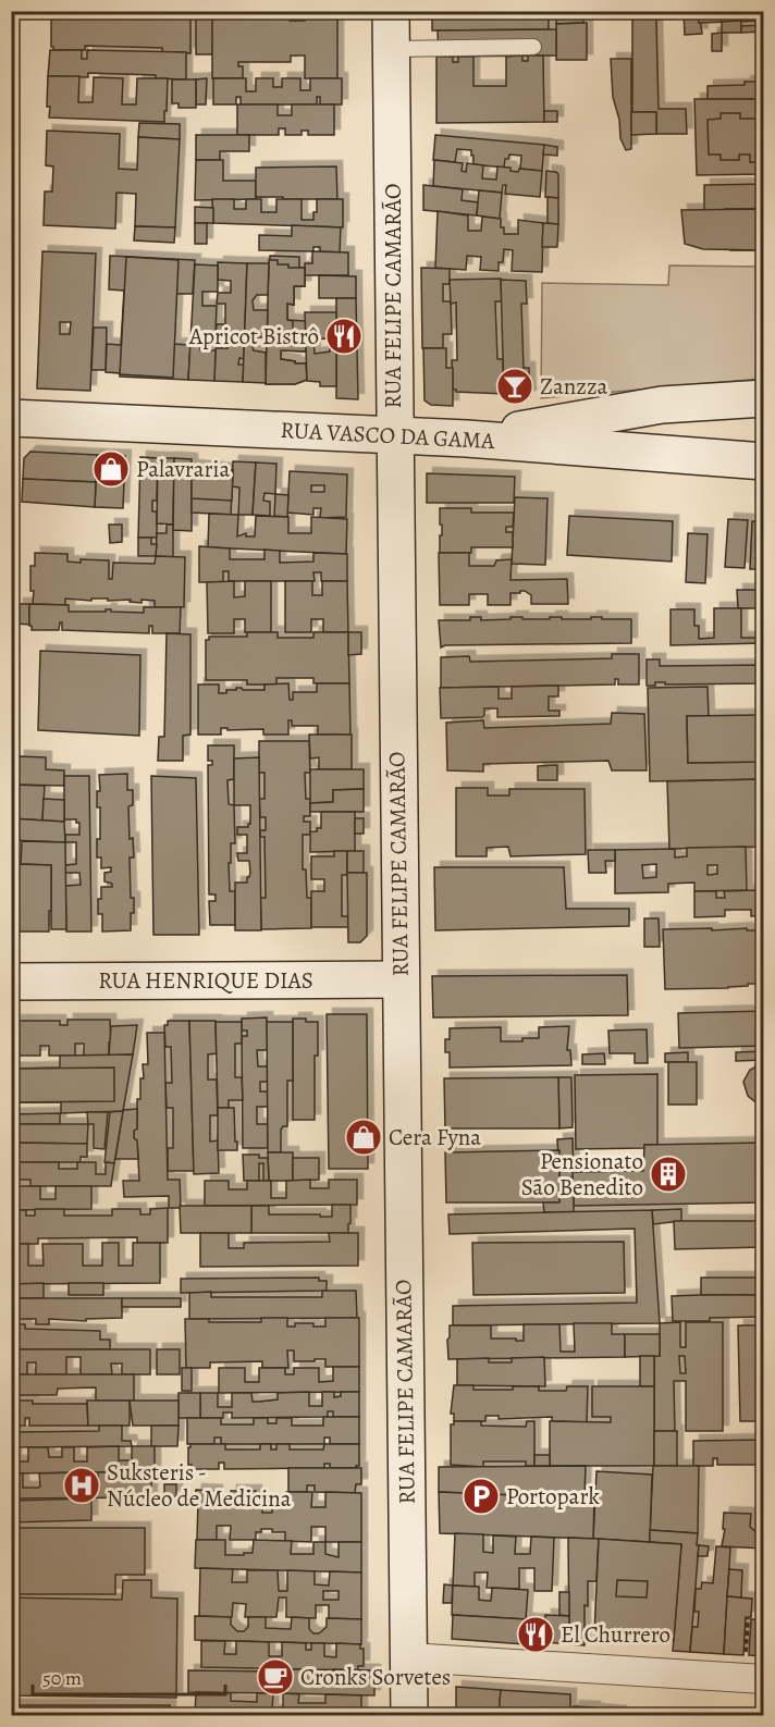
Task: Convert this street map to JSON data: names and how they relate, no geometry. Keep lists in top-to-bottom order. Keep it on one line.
{"streets":{"street":["RUA FELIPE CAMARÃO","RUA VASCO DA GAMA","RUA HENRIQUE DIAS"]},"crossings":[["RUA FELIPE CAMARÃO","RUA VASCO DA GAMA"],["RUA FELIPE CAMARÃO","RUA HENRIQUE DIAS"]],"places":{"restaurant":["Apricot Bistrô","El Churrero"],"bar":["Zanzza"],"shop":["Palavraria","Cera Fyna"],"building":["Pensionato São Benedito"],"hospital":["Suksteris - Núcleo de Medicina"],"parking":["Portopark"],"cafe":["Cronks Sorvetes"]},"scale_bar":"50 m"}
